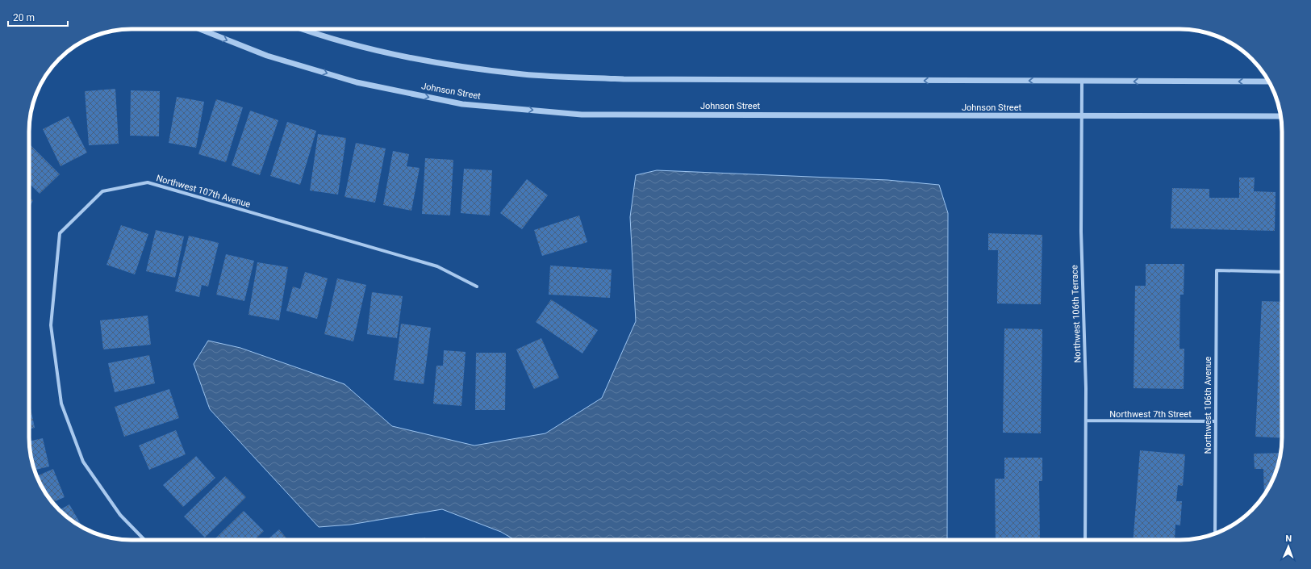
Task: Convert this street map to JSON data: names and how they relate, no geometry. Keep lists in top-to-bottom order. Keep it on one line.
{"streets":{"street":["Johnson Street","Northwest 107th Avenue","Northwest 106th Terrace","Northwest 106th Avenue","Northwest 7th Street"]},"crossings":[["Johnson Street","Northwest 106th Terrace"],["Northwest 106th Terrace","Northwest 7th Street"],["Northwest 106th Avenue","Northwest 7th Street"]],"scale_bar":"20 m","north":"top"}
